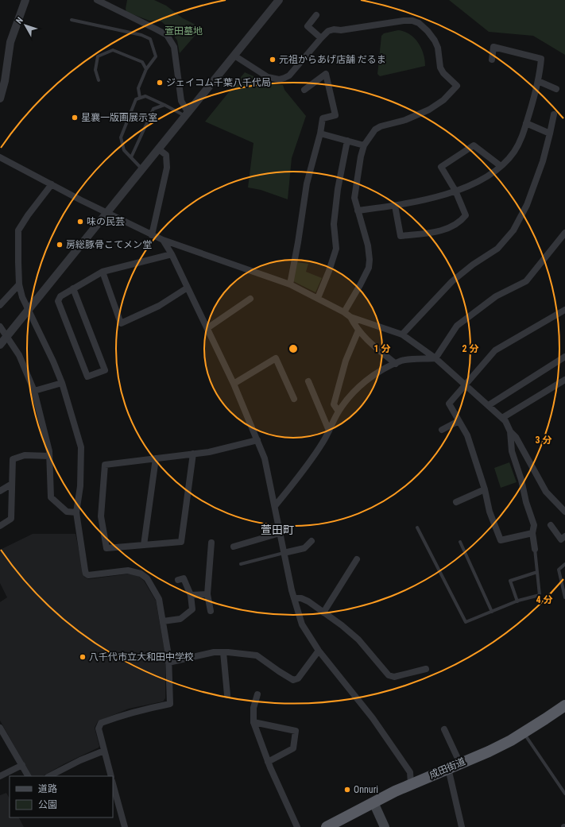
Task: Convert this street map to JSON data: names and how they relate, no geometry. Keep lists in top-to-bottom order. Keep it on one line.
{"streets":{"highway":["成田街道"]},"districts":["萱田町"],"parks":["萱田墓地"],"places":["元祖からあげ店舗 だるま","ジェイコム千葉八千代局","星襄一版画展示室","味の民芸","房総豚骨こてメン堂","八千代市立大和田中学校","Onnuri"],"legend":["道路","公園"],"north":"top left","rings":["1 分","2 分","3 分","4 分"]}
